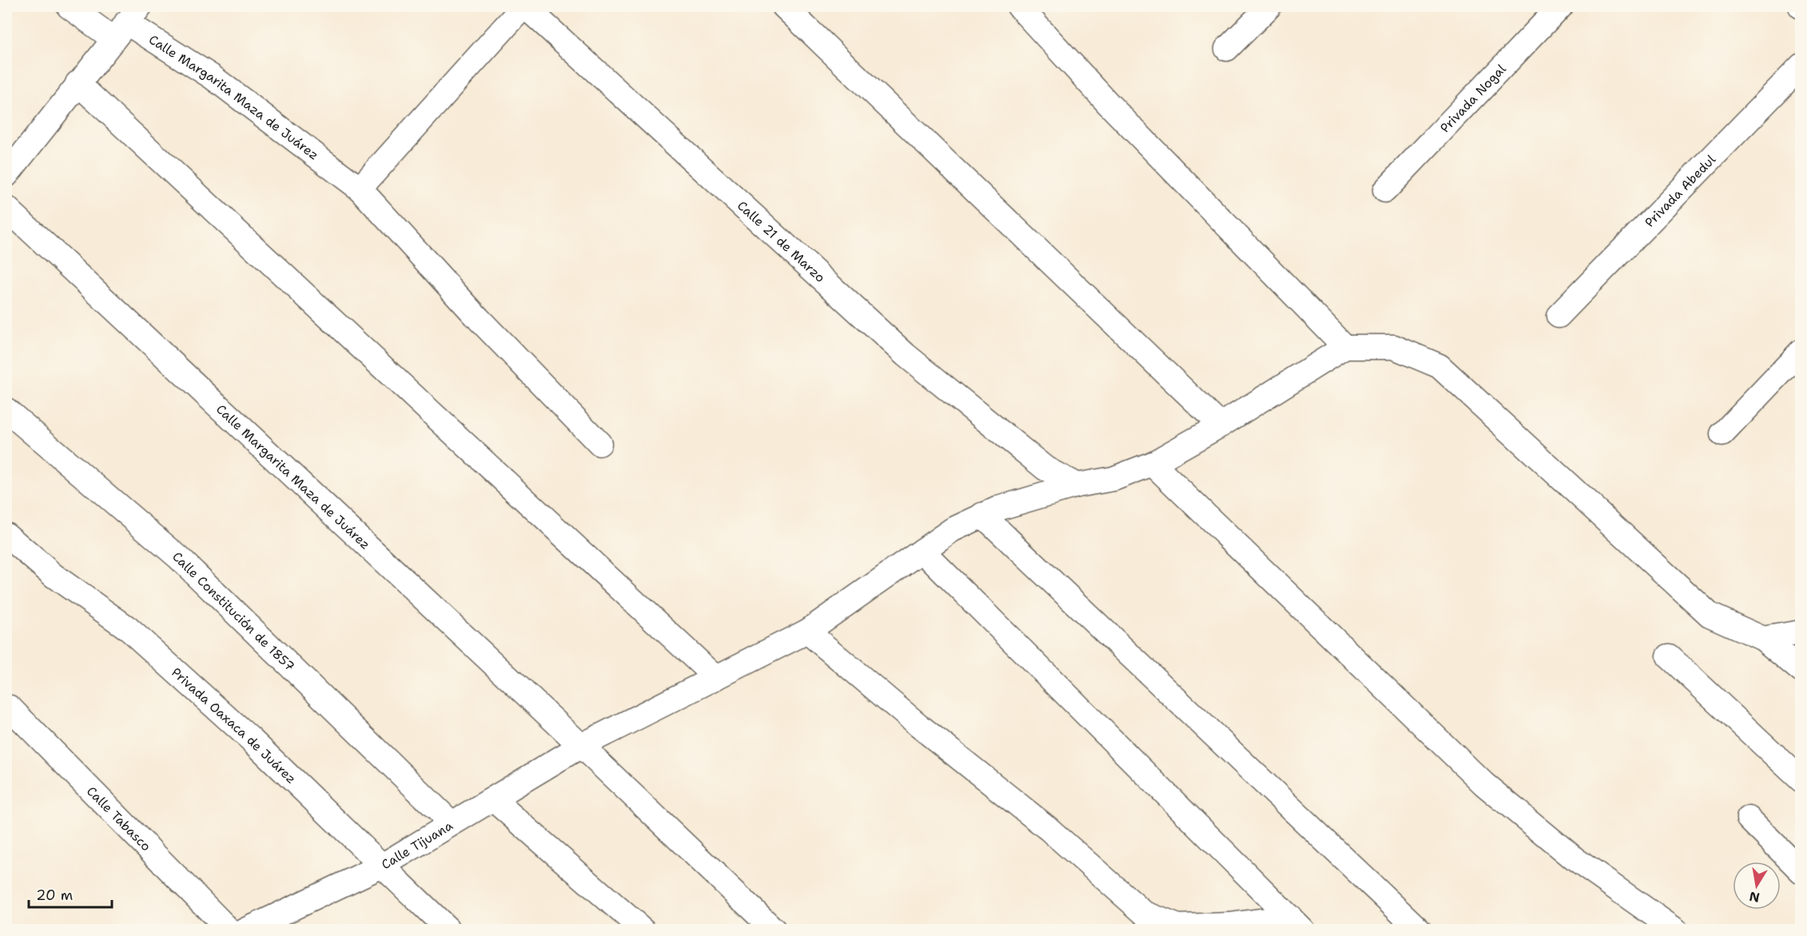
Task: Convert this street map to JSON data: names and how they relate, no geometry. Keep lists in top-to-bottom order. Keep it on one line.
{"streets":{"street":["Calle Margarita Maza de Juárez","Privada Nogal","Privada Abedul","Calle 21 de Marzo","Calle Constitución de 1857","Privada Oaxaca de Juárez","Calle Tabasco","Calle Tijuana"]},"crossings":[["Calle Margarita Maza de Juárez","Calle Tijuana"],["Calle 21 de Marzo","Calle Tijuana"],["Calle Constitución de 1857","Calle Tijuana"],["Privada Oaxaca de Juárez","Calle Tijuana"]],"scale_bar":"20 m","north":"bottom"}
